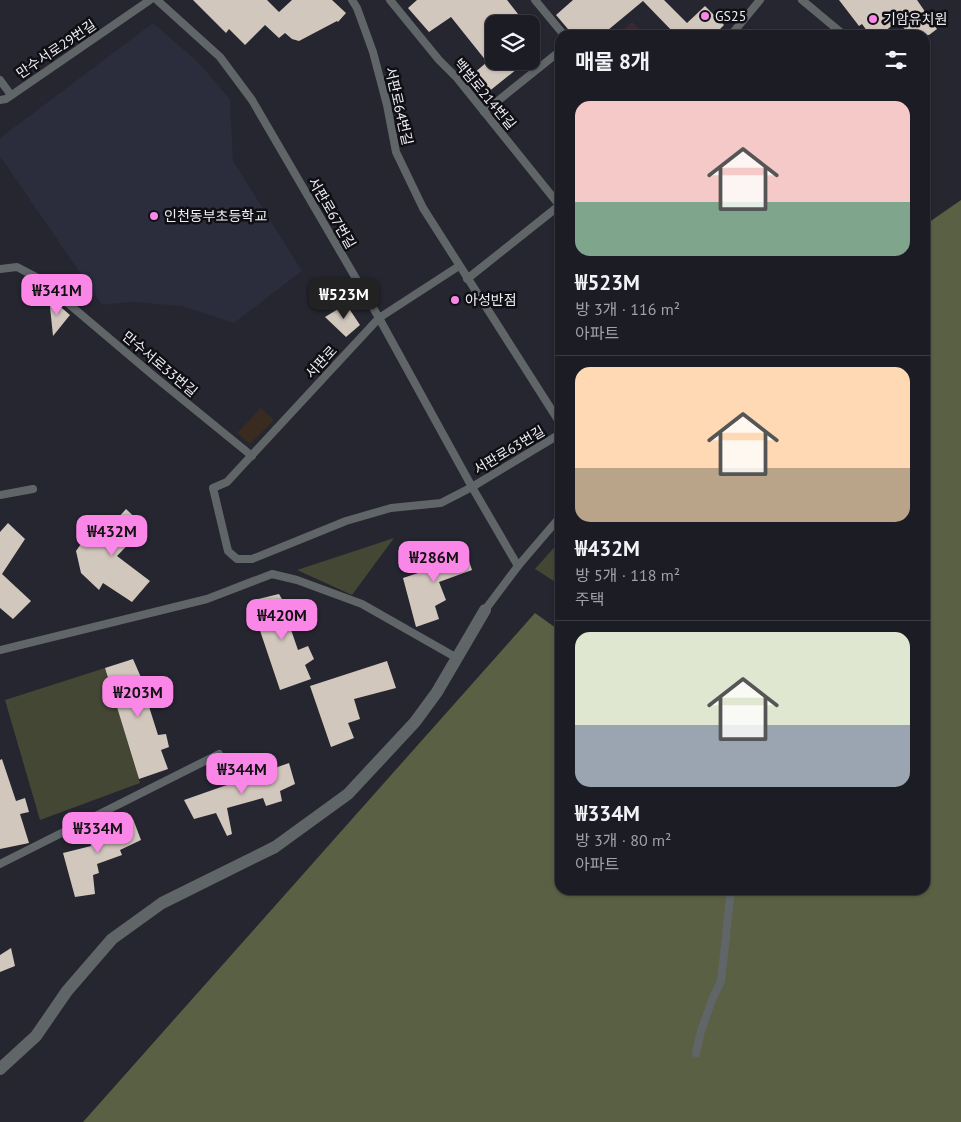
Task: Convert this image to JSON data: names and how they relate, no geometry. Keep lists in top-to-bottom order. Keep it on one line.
{"streets":{"lane":["만수서로29번길","백범로214번길","서판로64번길","서판로67번길","서판로","만수서로33번길","서판로63번길"]},"crossings":[["서판로64번길","서판로"],["서판로64번길","서판로63번길"],["서판로67번길","서판로"],["서판로67번길","서판로63번길"],["서판로","만수서로33번길"],["서판로","서판로63번길"]],"places":["GS25","기암유치원","인천동부초등학교","아성반점"],"page":{"heading":"매물 8개","list":[{"name":"₩523M","note":"방 3개 · 116 m² · 아파트"},{"name":"₩432M","note":"방 5개 · 118 m² · 주택"},{"name":"₩334M","note":"방 3개 · 80 m² · 아파트"}],"price":["₩341M","₩523M","₩432M","₩286M","₩420M","₩203M","₩344M","₩334M"]}}
